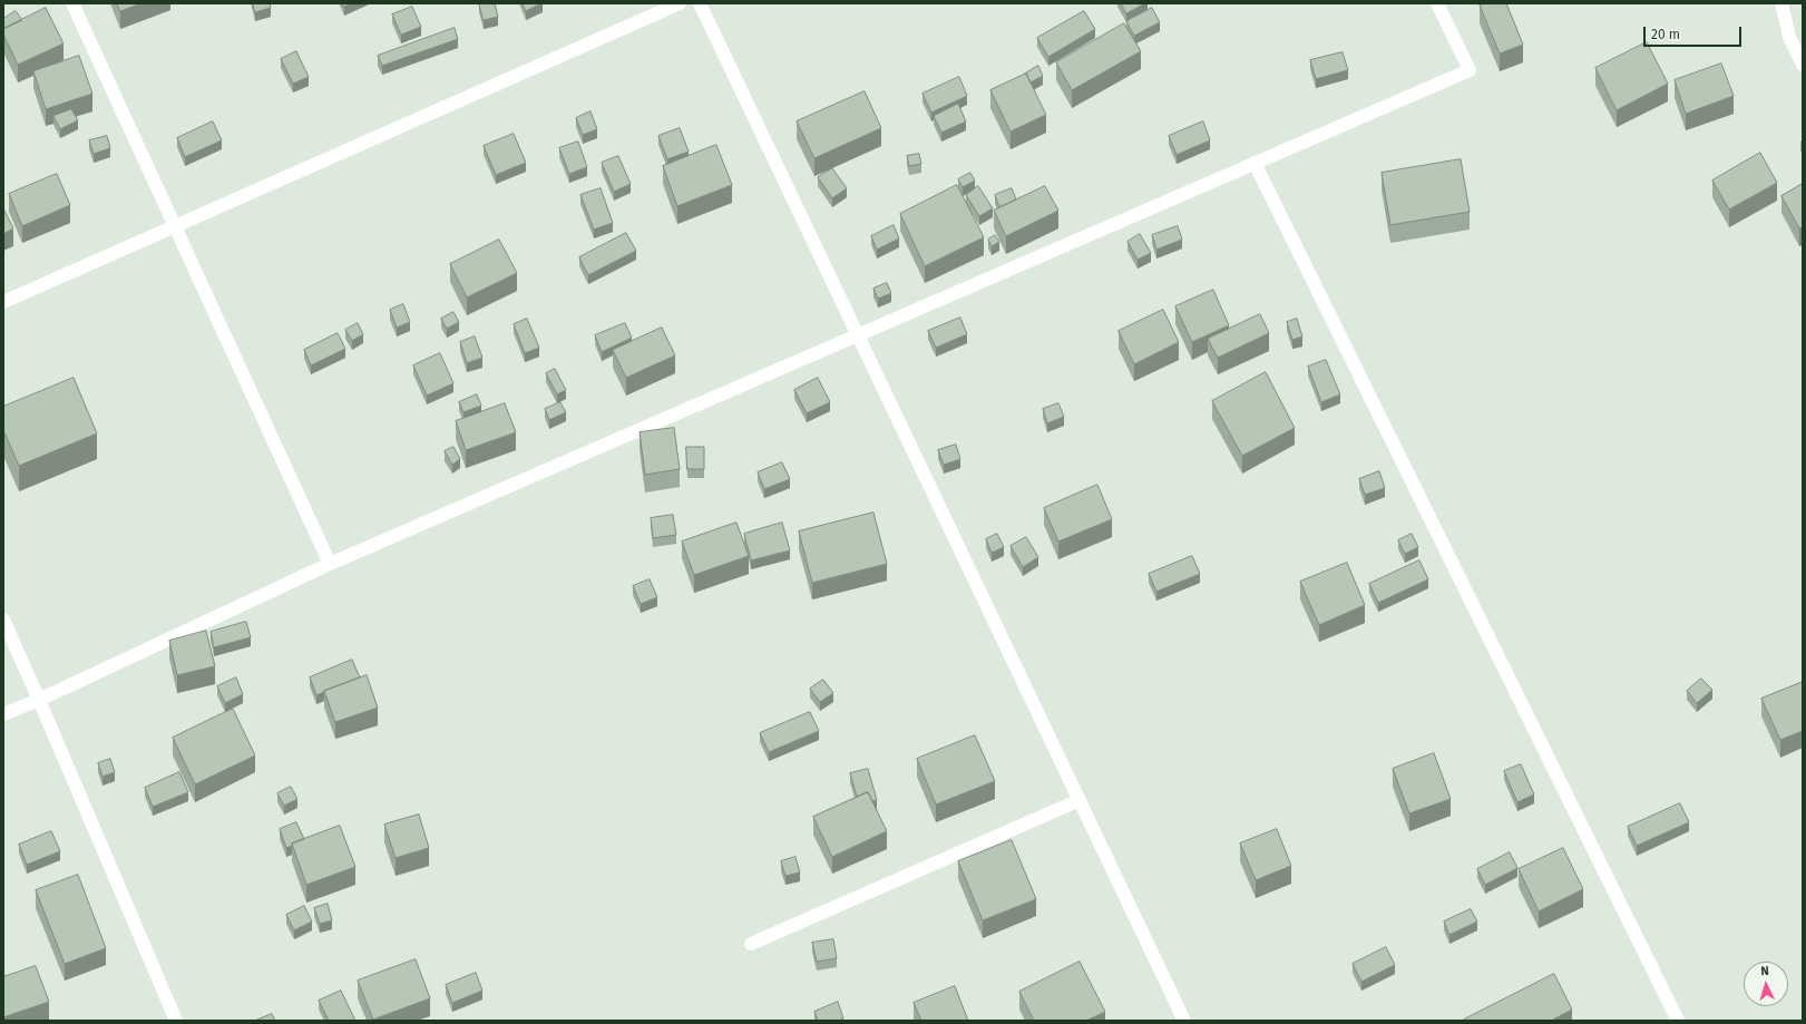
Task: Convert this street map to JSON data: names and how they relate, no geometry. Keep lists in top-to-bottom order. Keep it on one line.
{"scale_bar":"20 m","north":"top"}
